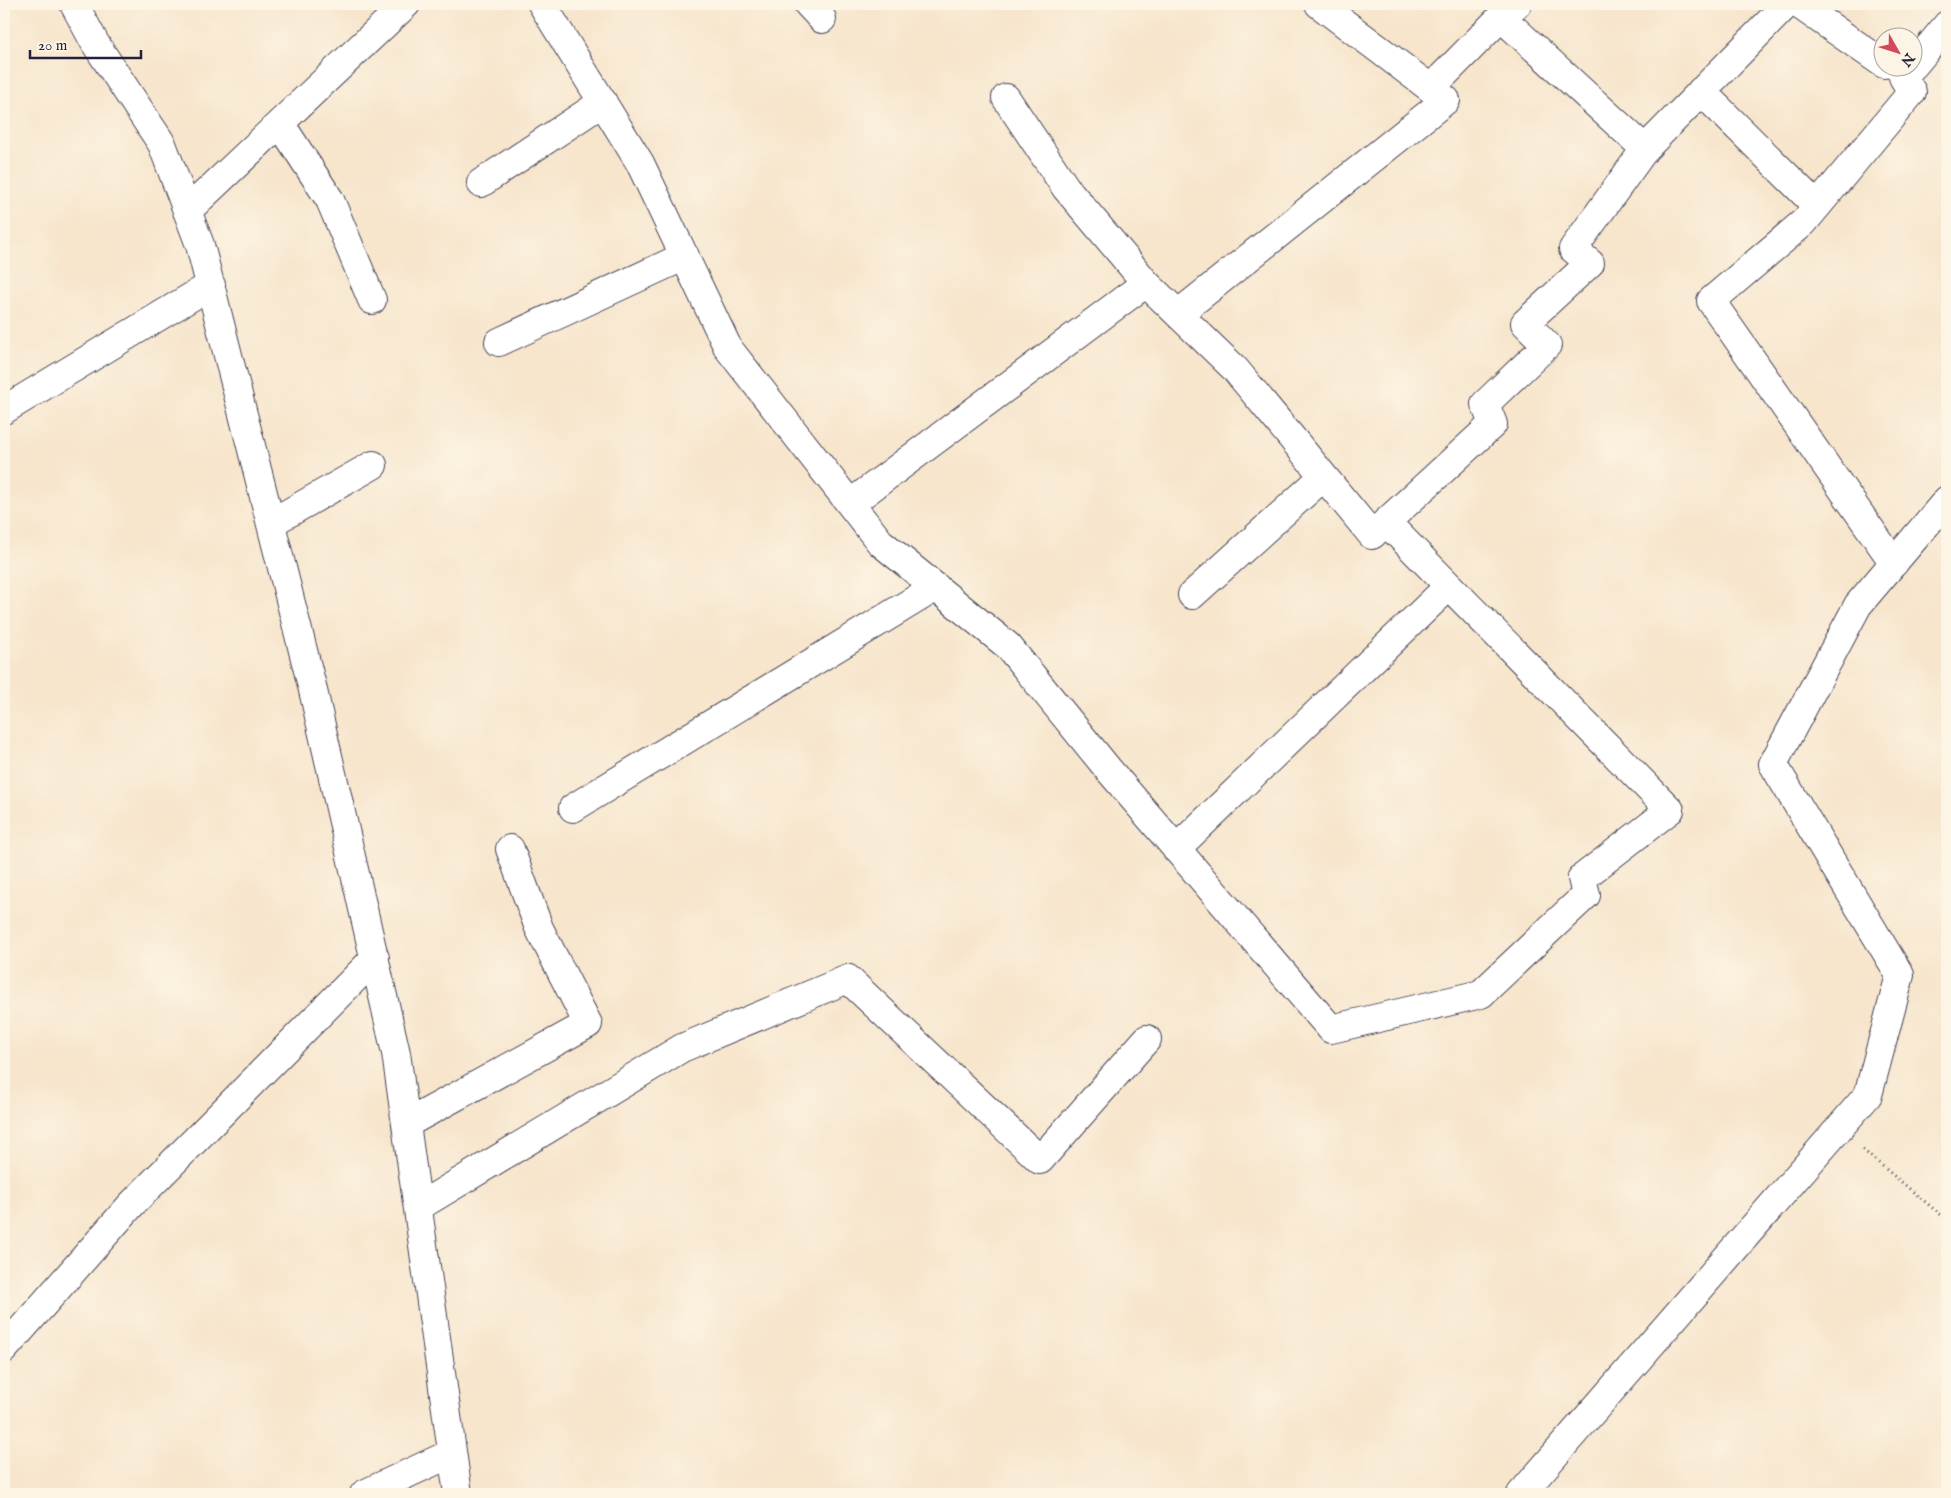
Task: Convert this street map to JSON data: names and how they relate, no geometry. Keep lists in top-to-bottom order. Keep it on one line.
{"scale_bar":"20 m","north":"bottom right"}
